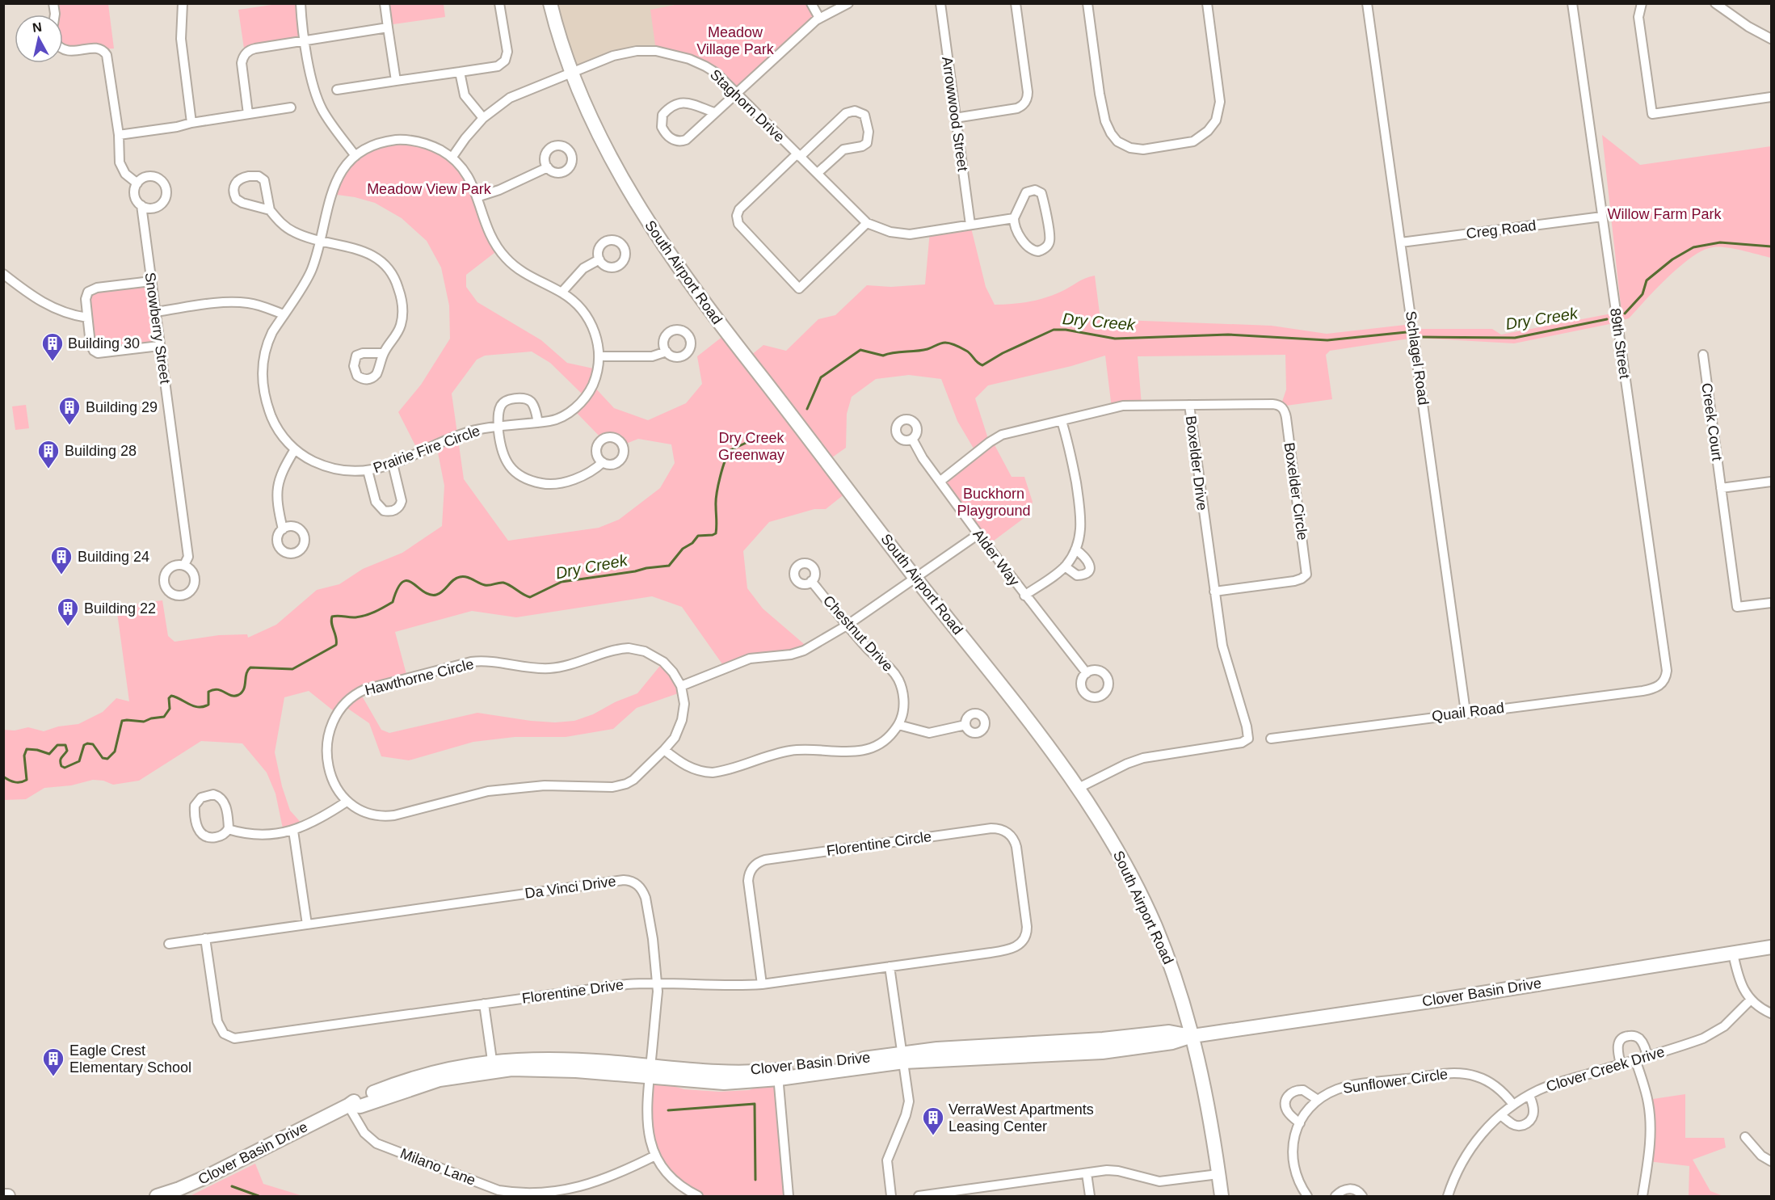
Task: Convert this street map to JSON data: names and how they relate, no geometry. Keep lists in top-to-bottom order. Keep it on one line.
{"streets":{"street":["Staghorn Drive","Arrowwood Street","Creg Road","South Airport Road","Snowberry Street","89th Street","Schlagel Road","Creek Court","Prairie Fire Circle","Boxelder Drive","Boxelder Circle","Alder Way","Chestnut Drive","Hawthorne Circle","Quail Road","Florentine Circle","Da Vinci Drive","Florentine Drive","Clover Basin Drive","Clover Creek Drive","Sunflower Circle","Milano Lane"]},"crossings":[["Staghorn Drive","Arrowwood Street"],["Staghorn Drive","South Airport Road"],["Staghorn Drive","Prairie Fire Circle"],["Creg Road","89th Street"],["Creg Road","Schlagel Road"],["South Airport Road","Boxelder Drive"],["South Airport Road","Clover Basin Drive"],["89th Street","Quail Road"],["Schlagel Road","Quail Road"],["Boxelder Drive","Boxelder Circle"],["Boxelder Drive","Alder Way"],["Florentine Circle","Florentine Drive"],["Da Vinci Drive","Florentine Drive"],["Da Vinci Drive","Clover Basin Drive"],["Da Vinci Drive","Milano Lane"],["Clover Basin Drive","Milano Lane"],["Clover Creek Drive","Sunflower Circle"]],"water":["Dry Creek"],"parks":["Meadow Village Park","Meadow View Park","Willow Farm Park","Dry Creek Greenway","Buckhorn Playground"],"places":{"building":["Building 30","Building 29","Building 28","Building 24","Building 22","Eagle Crest Elementary School","VerraWest Apartments Leasing Center"]},"north":"top"}
